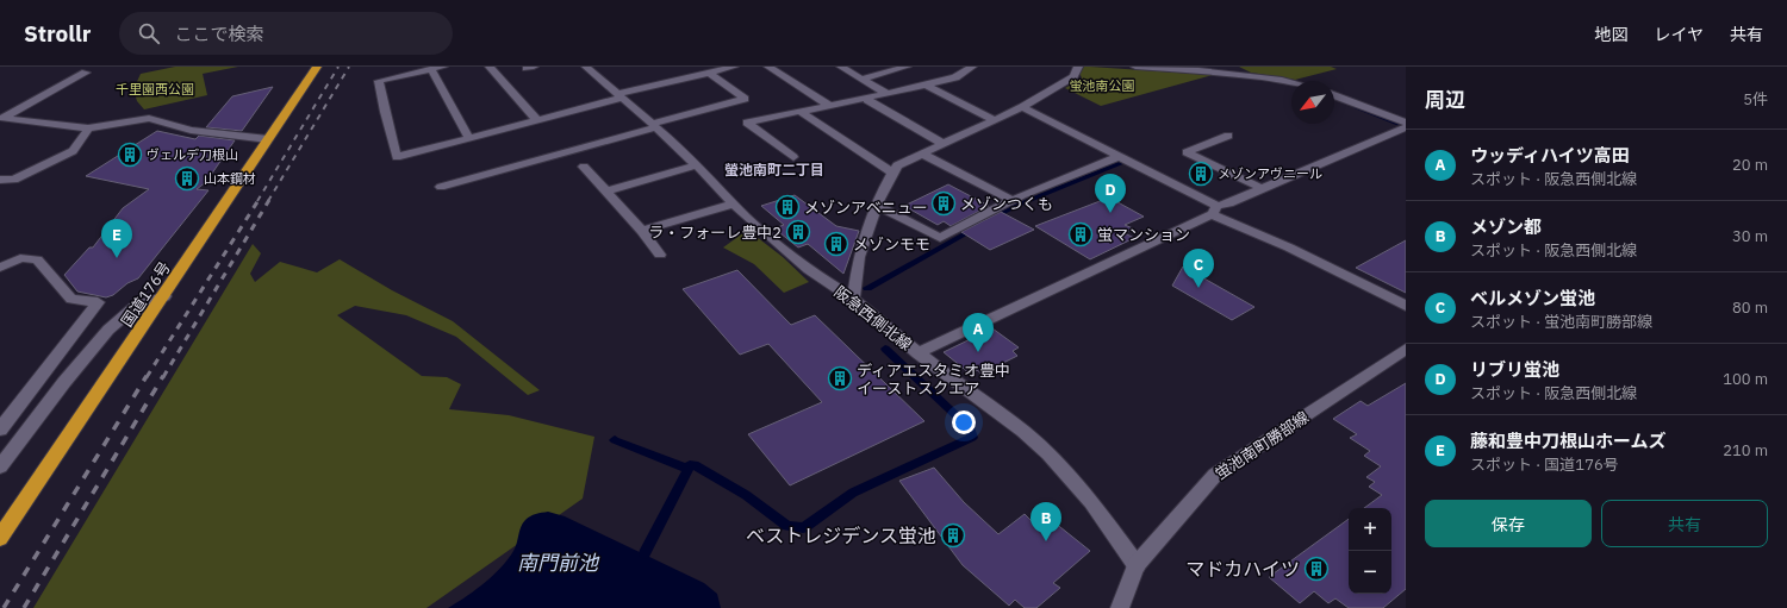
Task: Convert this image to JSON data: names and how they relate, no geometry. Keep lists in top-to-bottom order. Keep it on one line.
{"streets":{"highway":["国道176号"],"street":["阪急西側北線","蛍池南町勝部線"]},"crossings":[["阪急西側北線","蛍池南町勝部線"]],"districts":["螢池南町二丁目"],"water":["南門前池"],"parks":["蛍池南公園","千里園西公園"],"places":{"building":["ヴェルデ刀根山","メゾンアヴニール","山本鋼材","メゾンつくも","メゾンアベニュー","ラ・フォーレ豊中2","蛍マンション","メゾンモモ","ディアエスタミオ豊中 イーストスクエア","ベストレジデンス蛍池","マドカハイツ"]},"north":"bottom left","page":{"header":"Strollr","search":"ここで検索","nav":["地図","レイヤ","共有"],"heading":["周辺","5件"],"list":[{"mark":"A","name":"ウッディハイツ高田","note":"スポット · 阪急西側北線","value":"20 m"},{"mark":"B","name":"メゾン都","note":"スポット · 阪急西側北線","value":"30 m"},{"mark":"C","name":"ベルメゾン蛍池","note":"スポット · 蛍池南町勝部線","value":"80 m"},{"mark":"D","name":"リブリ蛍池","note":"スポット · 阪急西側北線","value":"100 m"},{"mark":"E","name":"藤和豊中刀根山ホームズ","note":"スポット · 国道176号","value":"210 m"}],"pins":["D","E","C","A","B"],"buttons":["保存","共有"],"map_buttons":["+","−"]}}
